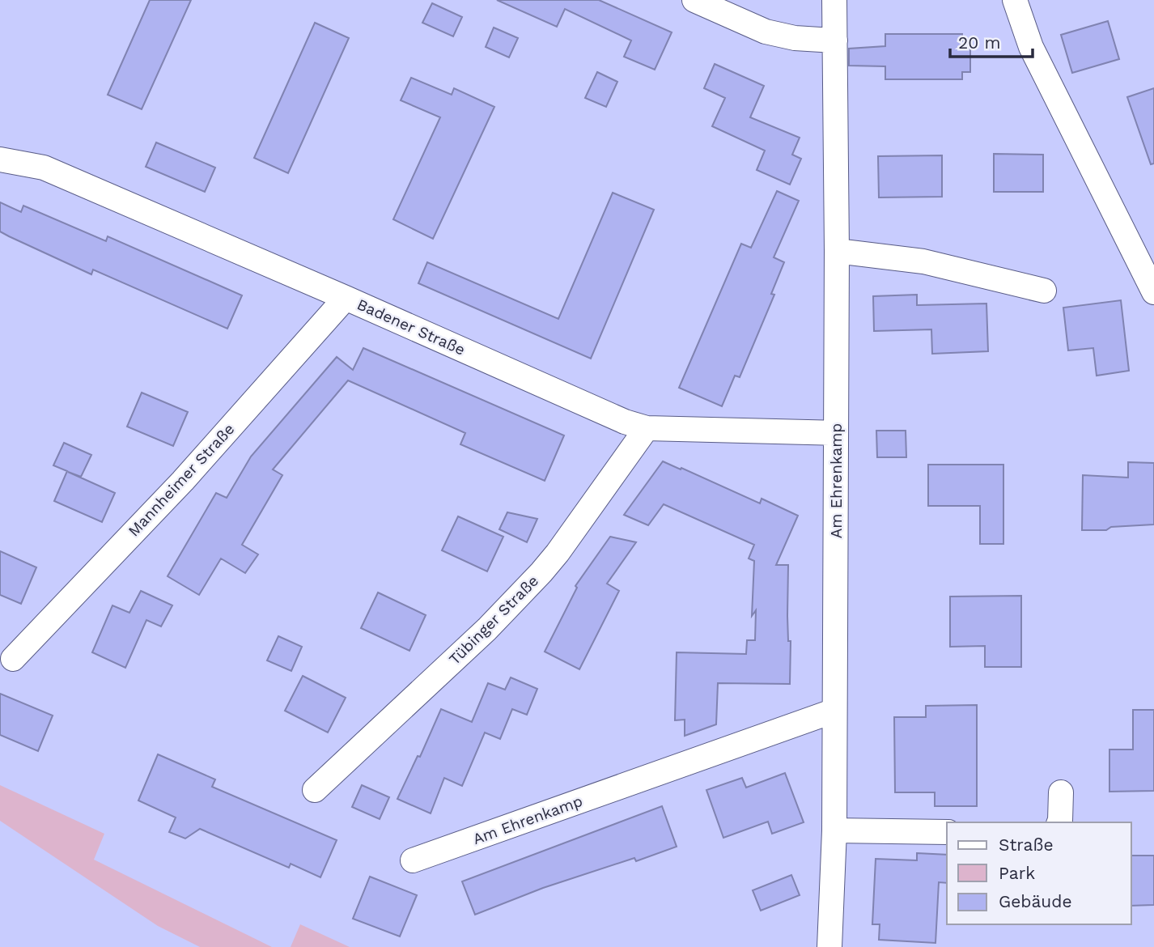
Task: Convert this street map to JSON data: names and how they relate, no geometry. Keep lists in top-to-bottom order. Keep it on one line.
{"streets":{"street":["Badener Straße","Mannheimer Straße","Am Ehrenkamp","Tübinger Straße"]},"crossings":[["Badener Straße","Mannheimer Straße"],["Badener Straße","Am Ehrenkamp"],["Badener Straße","Tübinger Straße"]],"legend":["Straße","Park","Gebäude"],"scale_bar":"20 m"}
